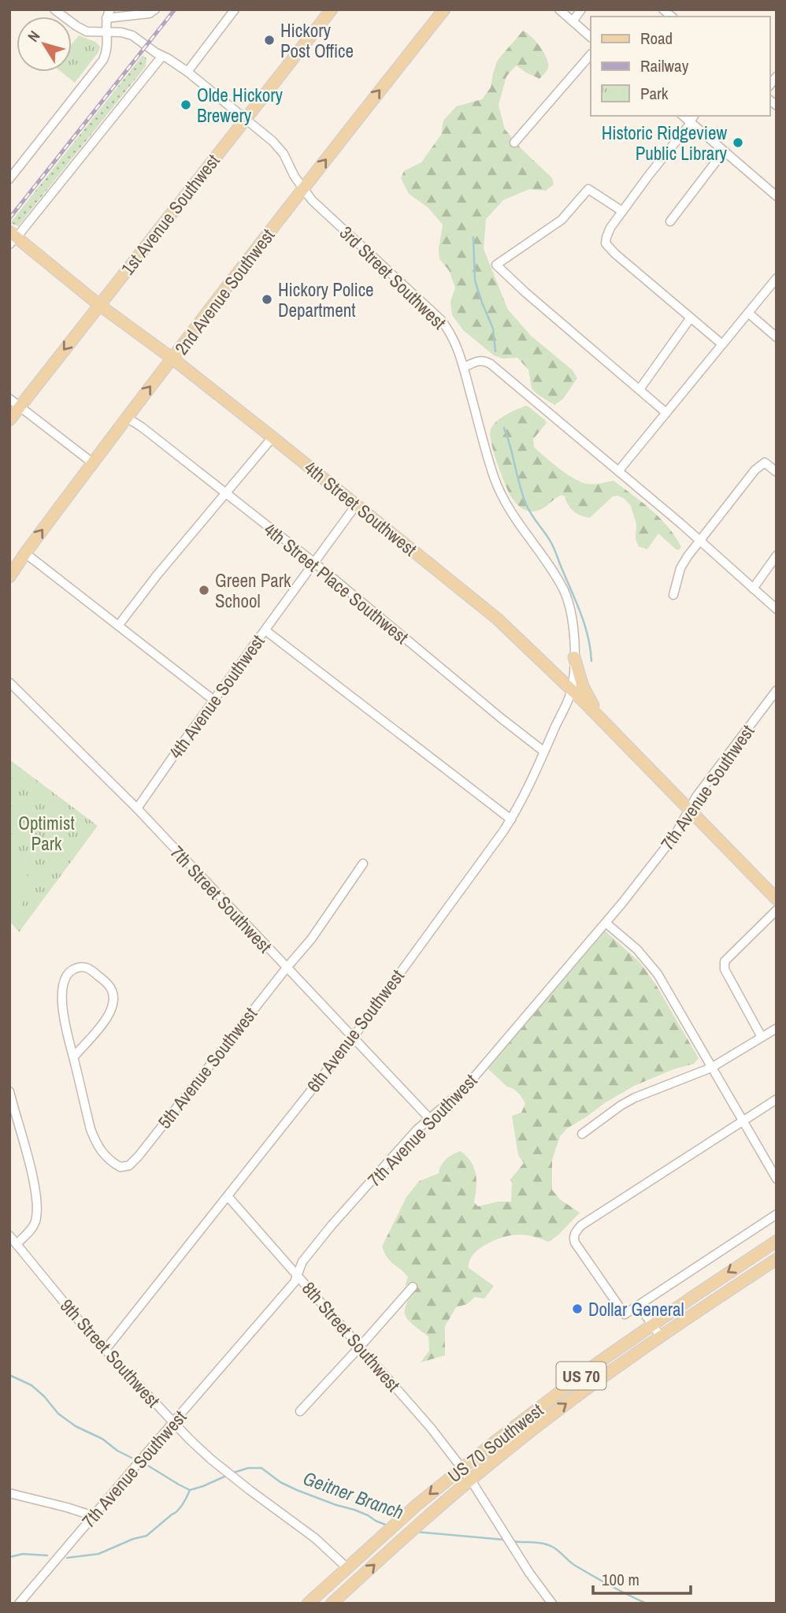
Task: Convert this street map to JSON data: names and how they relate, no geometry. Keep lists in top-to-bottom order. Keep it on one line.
{"streets":{"main road":["1st Avenue Southwest","2nd Avenue Southwest","4th Street Southwest","US 70","US 70 Southwest"],"street":["3rd Street Southwest","4th Street Place Southwest","4th Avenue Southwest","7th Avenue Southwest","7th Street Southwest","6th Avenue Southwest","5th Avenue Southwest","8th Street Southwest","9th Street Southwest"]},"crossings":[["1st Avenue Southwest","3rd Street Southwest"],["1st Avenue Southwest","4th Street Southwest"],["3rd Street Southwest","2nd Avenue Southwest"],["3rd Street Southwest","4th Street Southwest"],["3rd Street Southwest","6th Avenue Southwest"],["2nd Avenue Southwest","4th Street Southwest"],["2nd Avenue Southwest","4th Street Place Southwest"],["4th Street Southwest","4th Avenue Southwest"],["4th Street Southwest","7th Avenue Southwest"],["4th Street Southwest","6th Avenue Southwest"],["4th Street Place Southwest","4th Avenue Southwest"],["4th Street Place Southwest","6th Avenue Southwest"],["4th Avenue Southwest","7th Street Southwest"],["7th Avenue Southwest","7th Street Southwest"],["7th Avenue Southwest","8th Street Southwest"],["7th Avenue Southwest","9th Street Southwest"],["7th Street Southwest","6th Avenue Southwest"],["7th Street Southwest","5th Avenue Southwest"],["6th Avenue Southwest","8th Street Southwest"],["6th Avenue Southwest","9th Street Southwest"],["8th Street Southwest","US 70 Southwest"],["9th Street Southwest","US 70 Southwest"]],"one_way":["2nd Avenue Southwest"],"water":["Geitner Branch"],"parks":["Optimist Park"],"places":["Hickory Post Office","Olde Hickory Brewery","Historic Ridgeview Public Library","Hickory Police Department","Green Park School","Dollar General"],"legend":["Road","Railway","Park"],"scale_bar":"100 m","north":"top left"}
